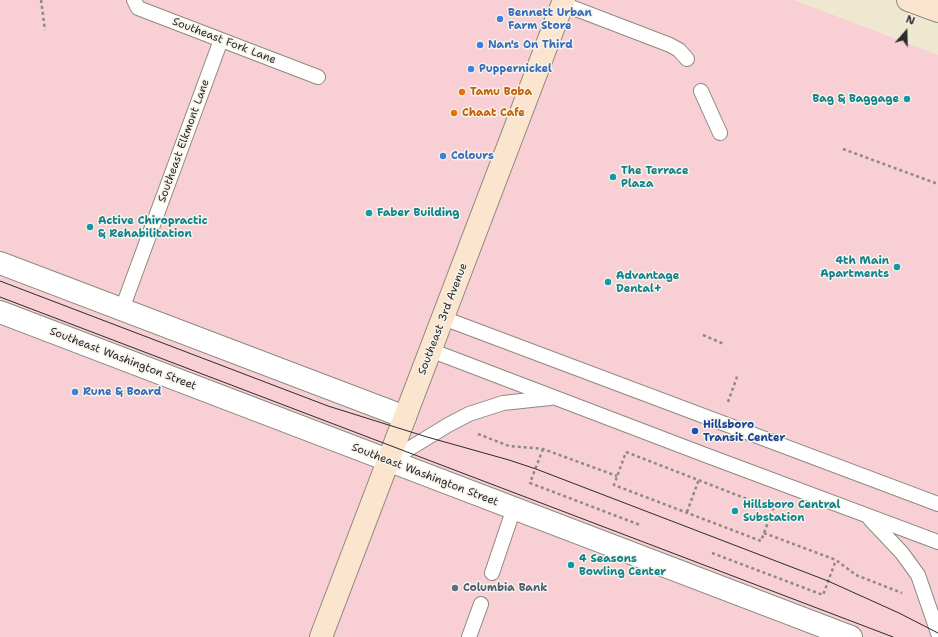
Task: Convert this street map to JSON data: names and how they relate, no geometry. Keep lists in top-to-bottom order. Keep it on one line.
{"streets":{"street":["Southeast 3rd Avenue","Southeast Washington Street"],"lane":["Southeast Fork Lane","Southeast Elkmont Lane"]},"crossings":[["Southeast Fork Lane","Southeast Elkmont Lane"],["Southeast 3rd Avenue","Southeast Washington Street"]],"places":["Bennett Urban Farm Store","Nan's On Third","Puppernickel","Tamu Boba","Bag & Baggage","Chaat Cafe","Colours","The Terrace Plaza","Faber Building","Active Chiropractic & Rehabilitation","4th Main Apartments","Advantage Dental+","Rune & Board","Hillsboro Transit Center","Hillsboro Central Substation","4 Seasons Bowling Center","Columbia Bank"],"north":"top"}
